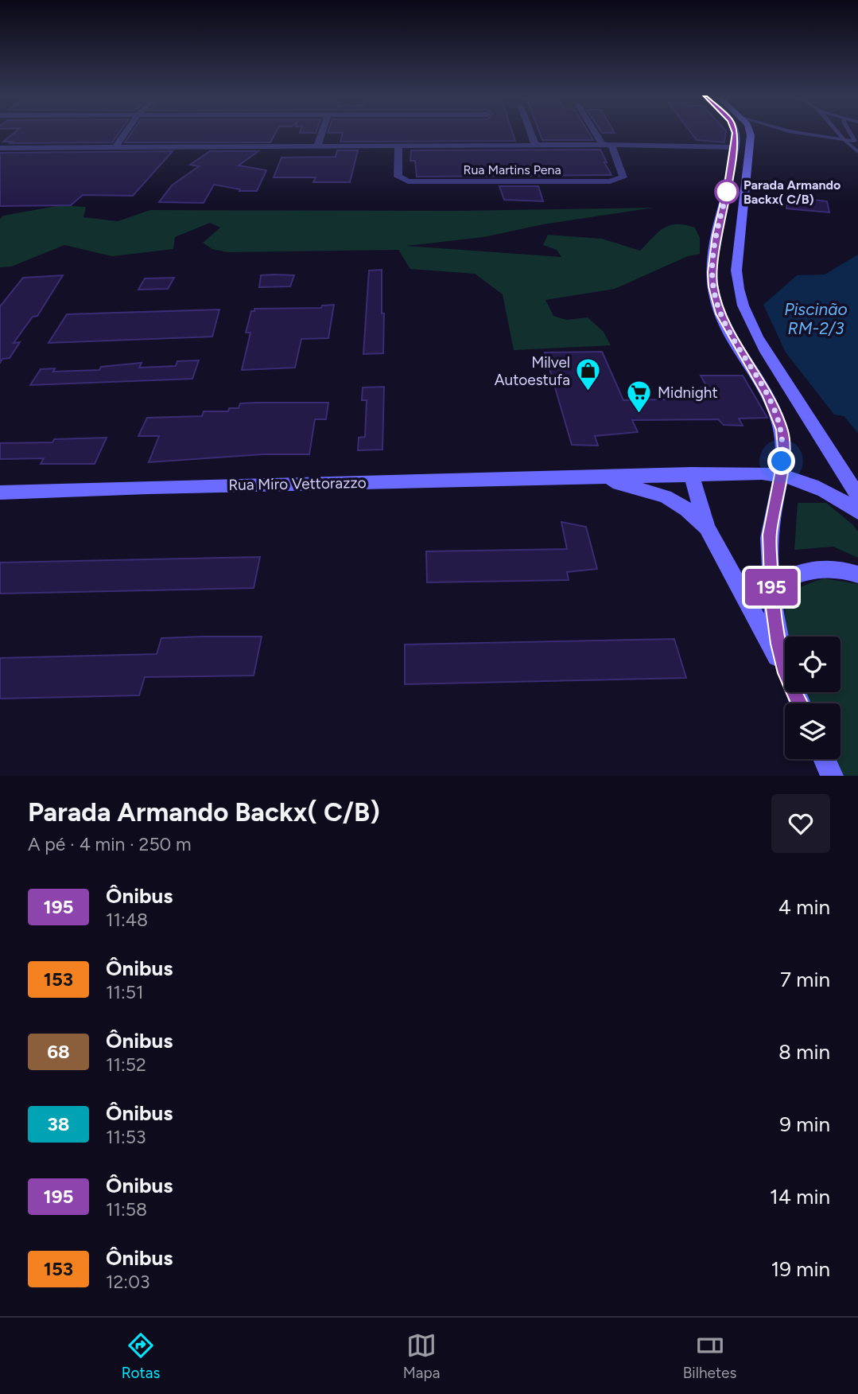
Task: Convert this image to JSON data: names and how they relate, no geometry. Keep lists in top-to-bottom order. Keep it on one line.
{"streets":{"main road":["Rua Miro Vettorazzo"],"street":["Rua Martins Pena"]},"water":["Piscinão RM-2/3"],"places":{"other":["Parada Armando Backx( C/B)"],"shop":["Milvel Autoestufa"],"supermarket":["Midnight"]},"lines":["bus line 195"],"page":{"on_map":"195","heading":["Parada Armando Backx( C/B)","A pé · 4 min · 250 m"],"list":[{"mark":"195","name":"Ônibus","note":"11:48","value":"4 min"},{"mark":"153","name":"Ônibus","note":"11:51","value":"7 min"},{"mark":"68","name":"Ônibus","note":"11:52","value":"8 min"},{"mark":"38","name":"Ônibus","note":"11:53","value":"9 min"},{"mark":"195","name":"Ônibus","note":"11:58","value":"14 min"},{"mark":"153","name":"Ônibus","note":"12:03","value":"19 min"}],"tabs":["Rotas","Mapa","Bilhetes"]}}
